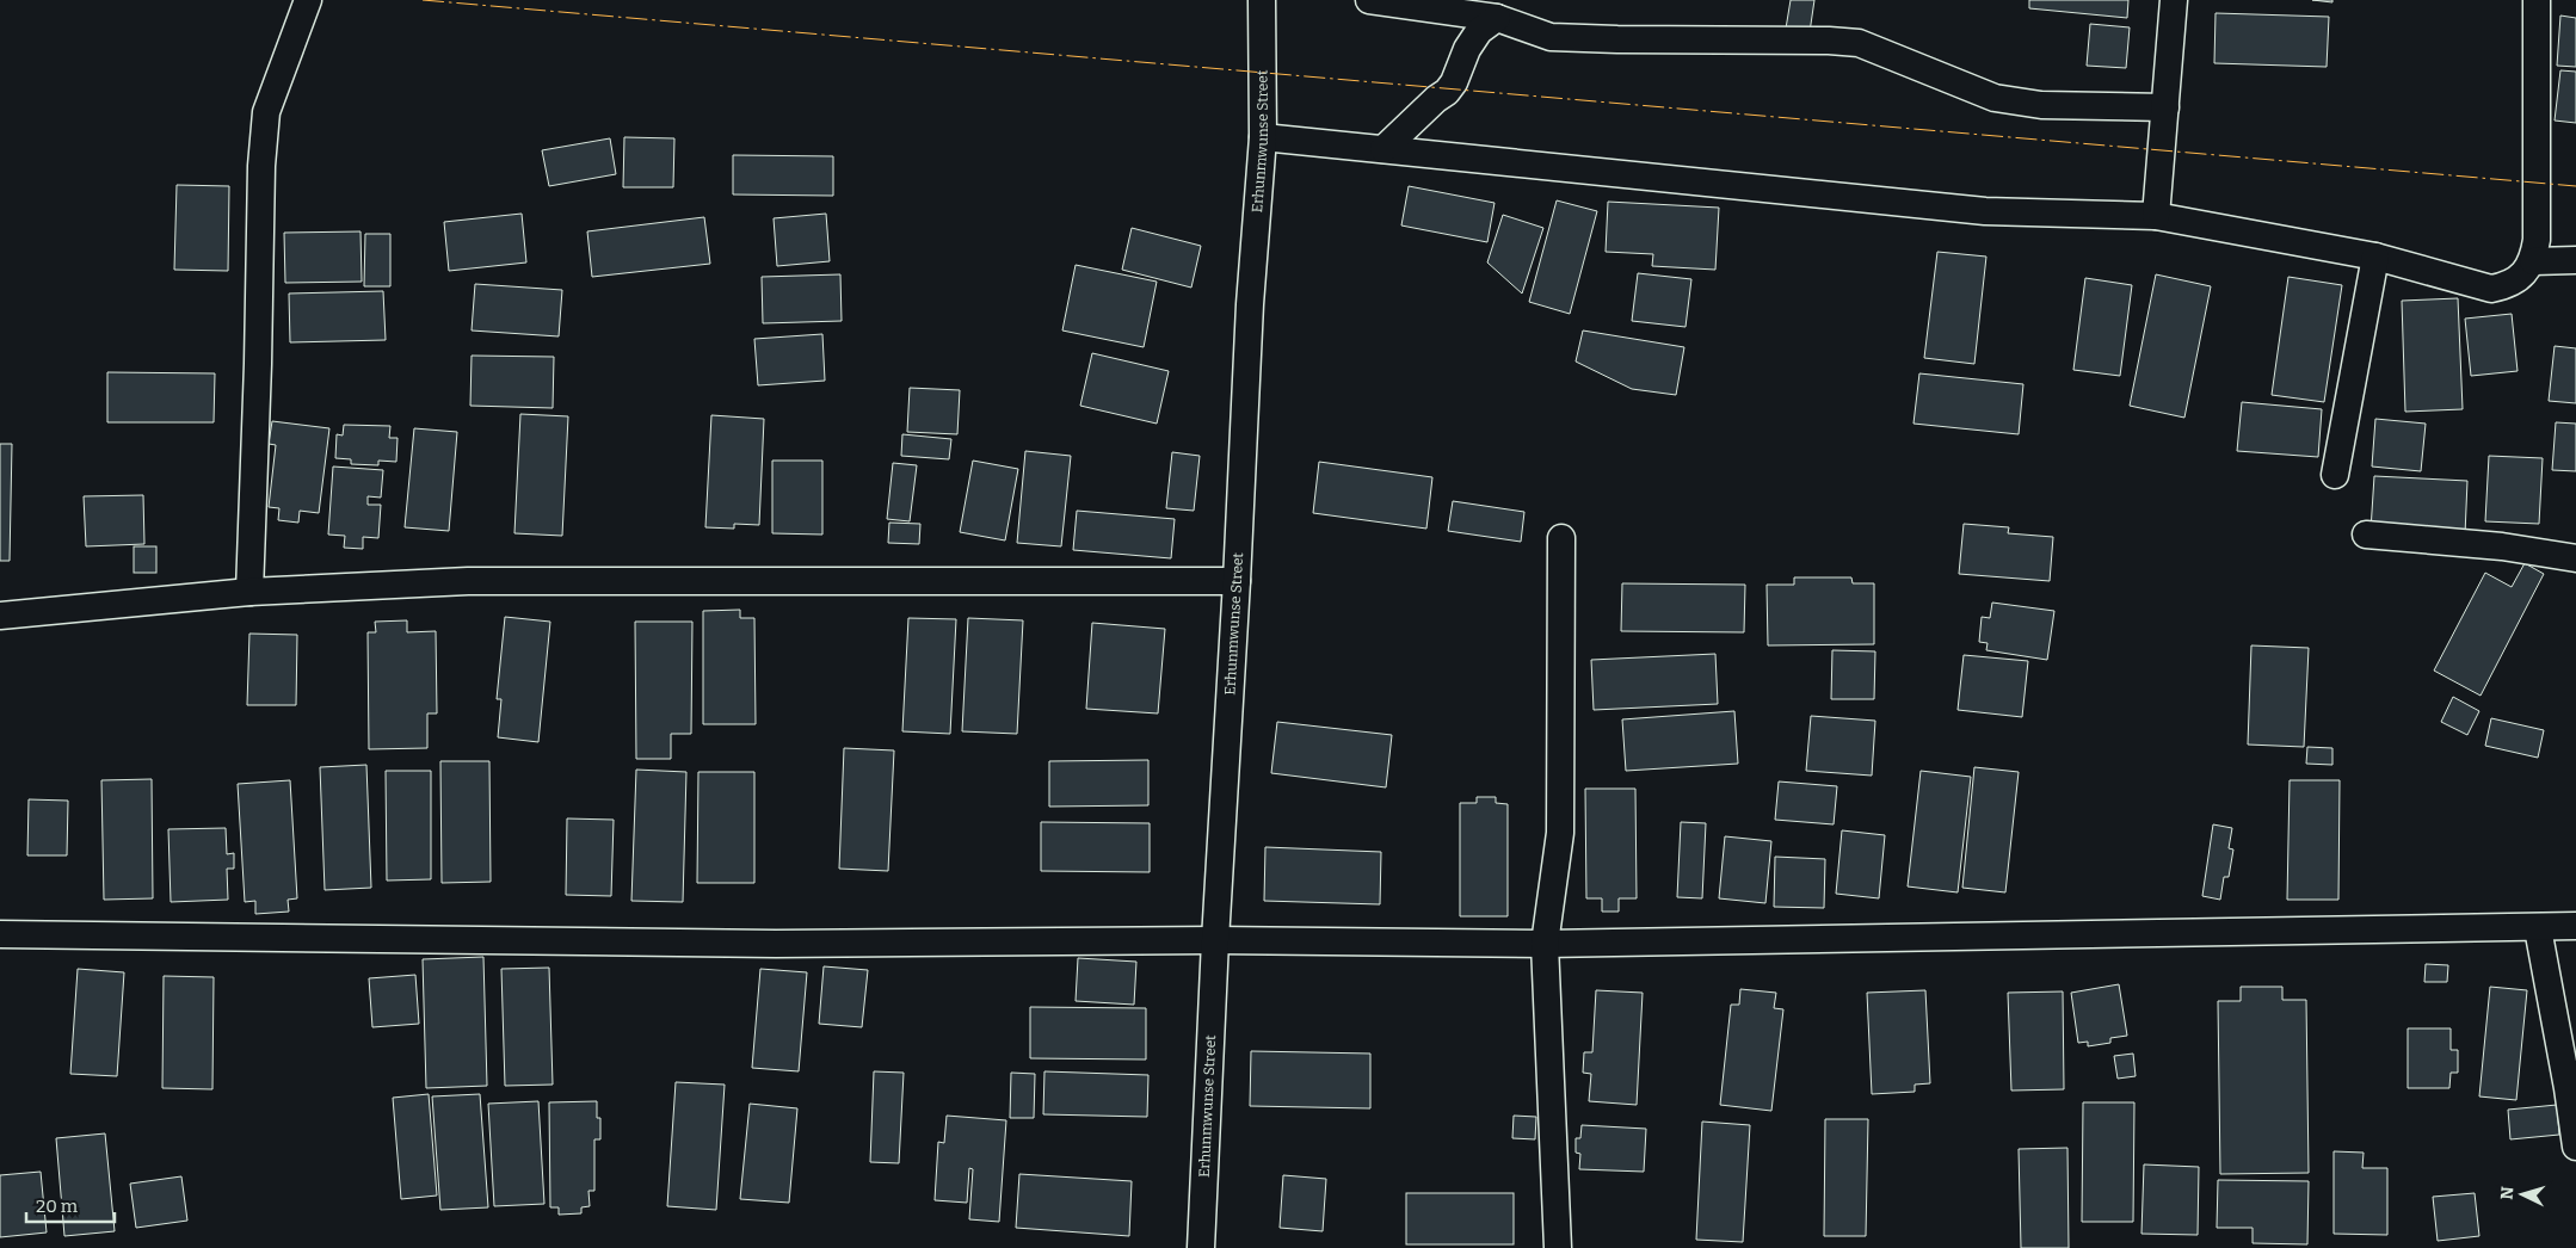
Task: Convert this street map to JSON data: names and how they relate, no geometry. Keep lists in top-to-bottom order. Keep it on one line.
{"streets":{"street":["Erhunmwunse Street"]},"scale_bar":"20 m","north":"left"}
